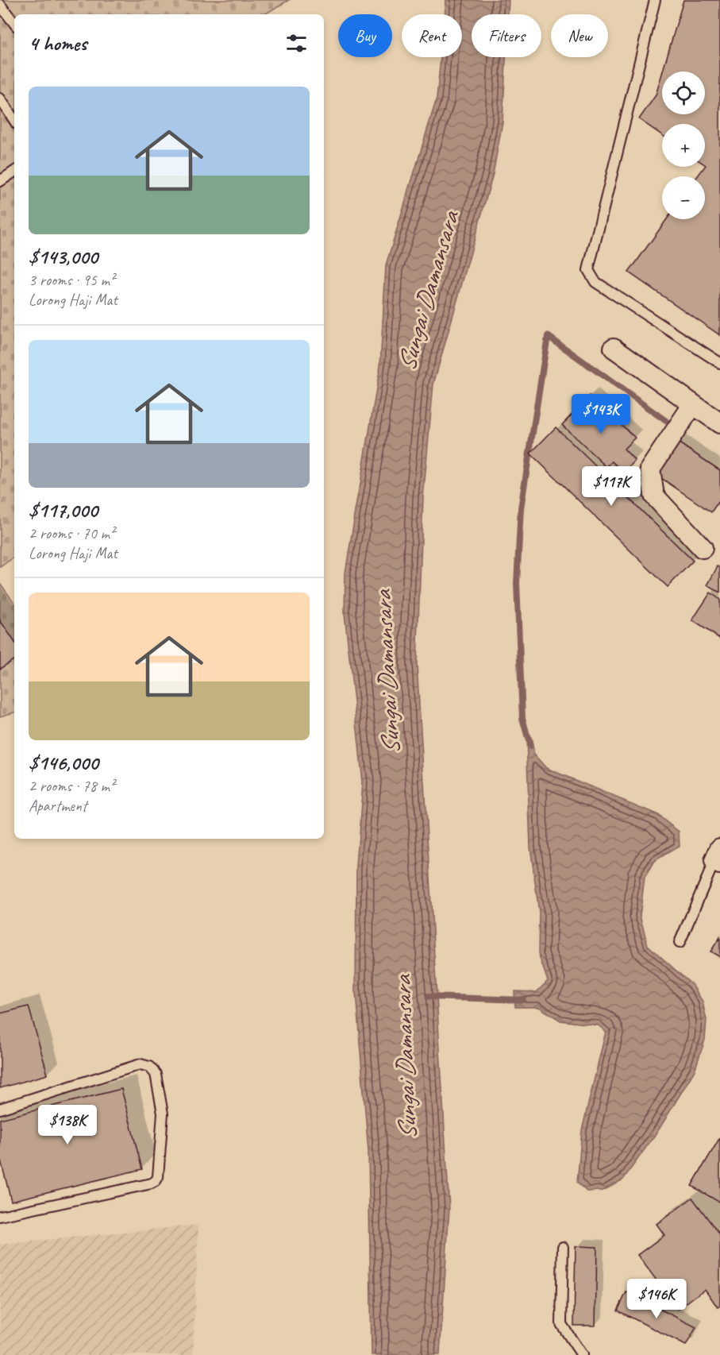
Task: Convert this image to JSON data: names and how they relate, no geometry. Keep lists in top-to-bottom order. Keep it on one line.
{"water":["Sungai Damansara"],"page":{"chip":["Buy","Rent","Filters","New"],"heading":"4 homes","map_buttons":["+","−"],"list":[{"name":"$143,000","note":"3 rooms · 95 m² · Lorong Haji Mat"},{"name":"$117,000","note":"2 rooms · 70 m² · Lorong Haji Mat"},{"name":"$146,000","note":"2 rooms · 78 m² · Apartment"}],"price":["$143K","$117K","$138K","$146K"]}}
